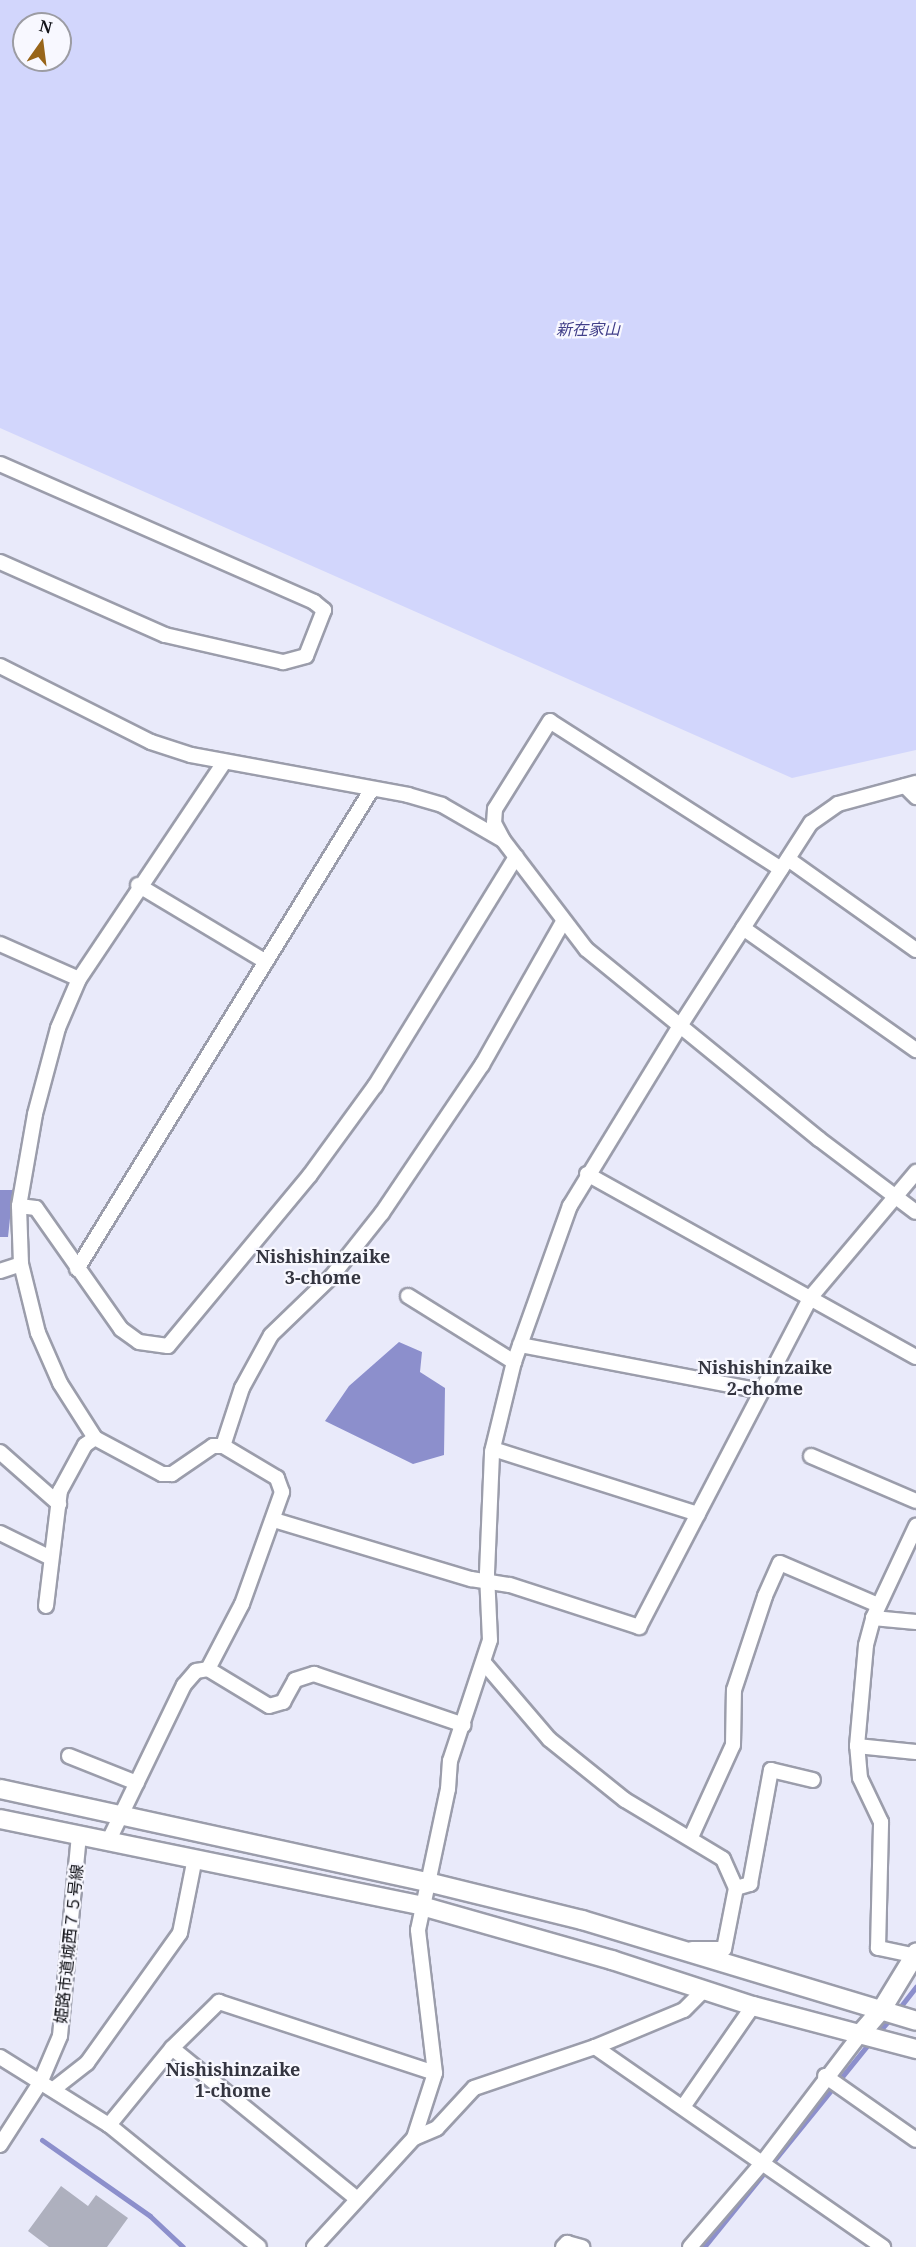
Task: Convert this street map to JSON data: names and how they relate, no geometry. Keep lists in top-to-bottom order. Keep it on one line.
{"streets":{"street":["姫路市道城西７５号線"]},"districts":["Nishishinzaike 3-chome","Nishishinzaike 2-chome","Nishishinzaike 1-chome"],"parks":["新在家山"],"north":"top"}
